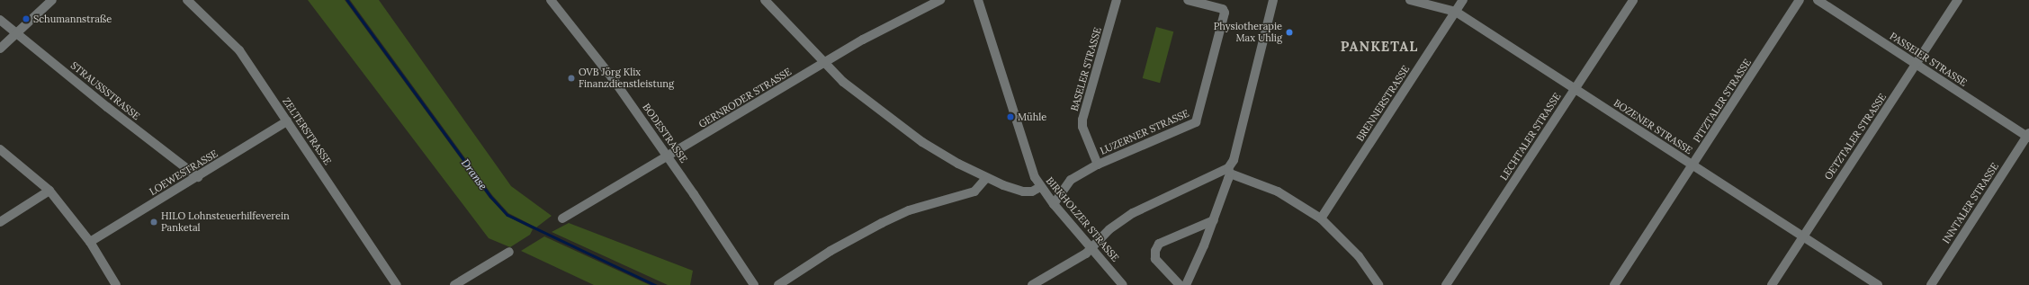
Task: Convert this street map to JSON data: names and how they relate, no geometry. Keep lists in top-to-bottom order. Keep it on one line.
{"streets":{"street":["PASSEIER STRASSE","BASELER STRASSE","STRAUSSSTRASSE","GERNRODER STRASSE","PITZTALER STRASSE","BRENNERSTRASSE","BOZENER STRASSE","ZELTERSTRASSE","LUZERNER STRASSE","BODESTRASSE","LECHTALER STRASSE","OETZTALER STRASSE","LOEWESTRASSE","INNTALER STRASSE","BIRKHOLZER STRASSE"]},"crossings":[["PASSEIER STRASSE","OETZTALER STRASSE"],["PASSEIER STRASSE","INNTALER STRASSE"],["BASELER STRASSE","LUZERNER STRASSE"],["STRAUSSSTRASSE","LOEWESTRASSE"],["GERNRODER STRASSE","BODESTRASSE"],["PITZTALER STRASSE","BOZENER STRASSE"],["BRENNERSTRASSE","BOZENER STRASSE"],["BOZENER STRASSE","LECHTALER STRASSE"],["BOZENER STRASSE","OETZTALER STRASSE"],["ZELTERSTRASSE","LOEWESTRASSE"],["LUZERNER STRASSE","BIRKHOLZER STRASSE"]],"districts":["PANKETAL"],"water":["Dranse"],"places":["Schumannstraße","Physiotherapie Max Uhlig","OVB Jörg Klix Finanzdienstleistung","Mühle","HILO Lohnsteuerhilfeverein Panketal"]}
